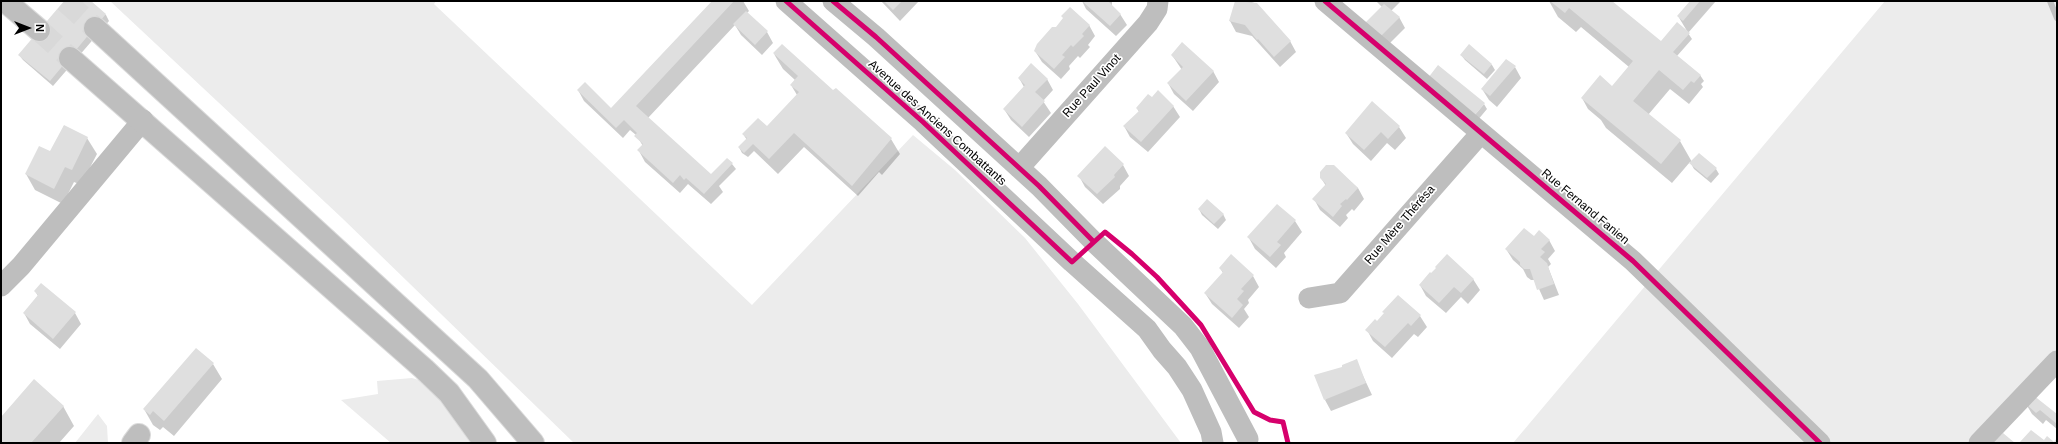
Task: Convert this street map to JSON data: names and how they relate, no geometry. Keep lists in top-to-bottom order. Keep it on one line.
{"streets":{"street":["Rue Paul Vinot","Avenue des Anciens Combattants","Rue Fernand Fanien","Rue Mère Thérésa"]},"crossings":[["Rue Paul Vinot","Avenue des Anciens Combattants"],["Rue Fernand Fanien","Rue Mère Thérésa"]],"north":"right"}
